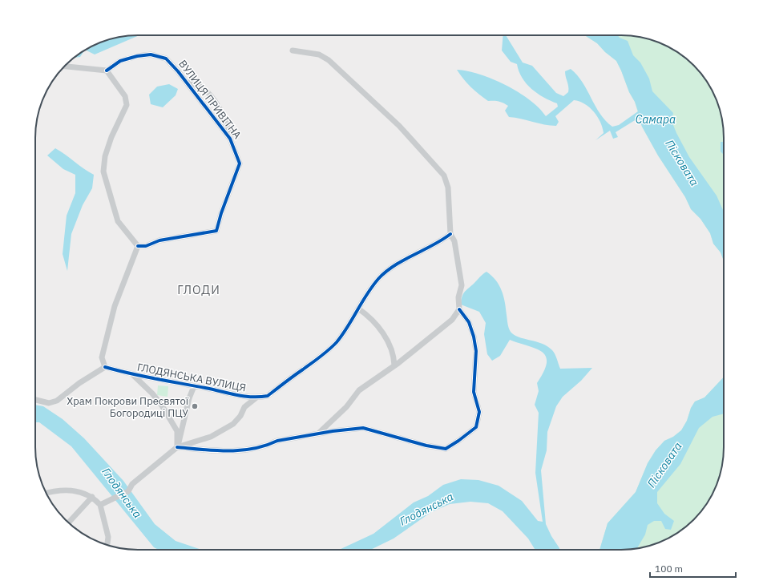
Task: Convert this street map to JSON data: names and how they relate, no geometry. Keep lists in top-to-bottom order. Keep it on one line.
{"streets":{"street":["ВУЛИЦЯ ПРИВІТНА","ГЛОДЯНСЬКА ВУЛИЦЯ"]},"districts":["ГЛОДИ"],"water":["Самара","Пісковата","Глодянська"],"places":["Храм Покрови Пресвятої Богородиці ПЦУ"],"scale_bar":"100 m"}
